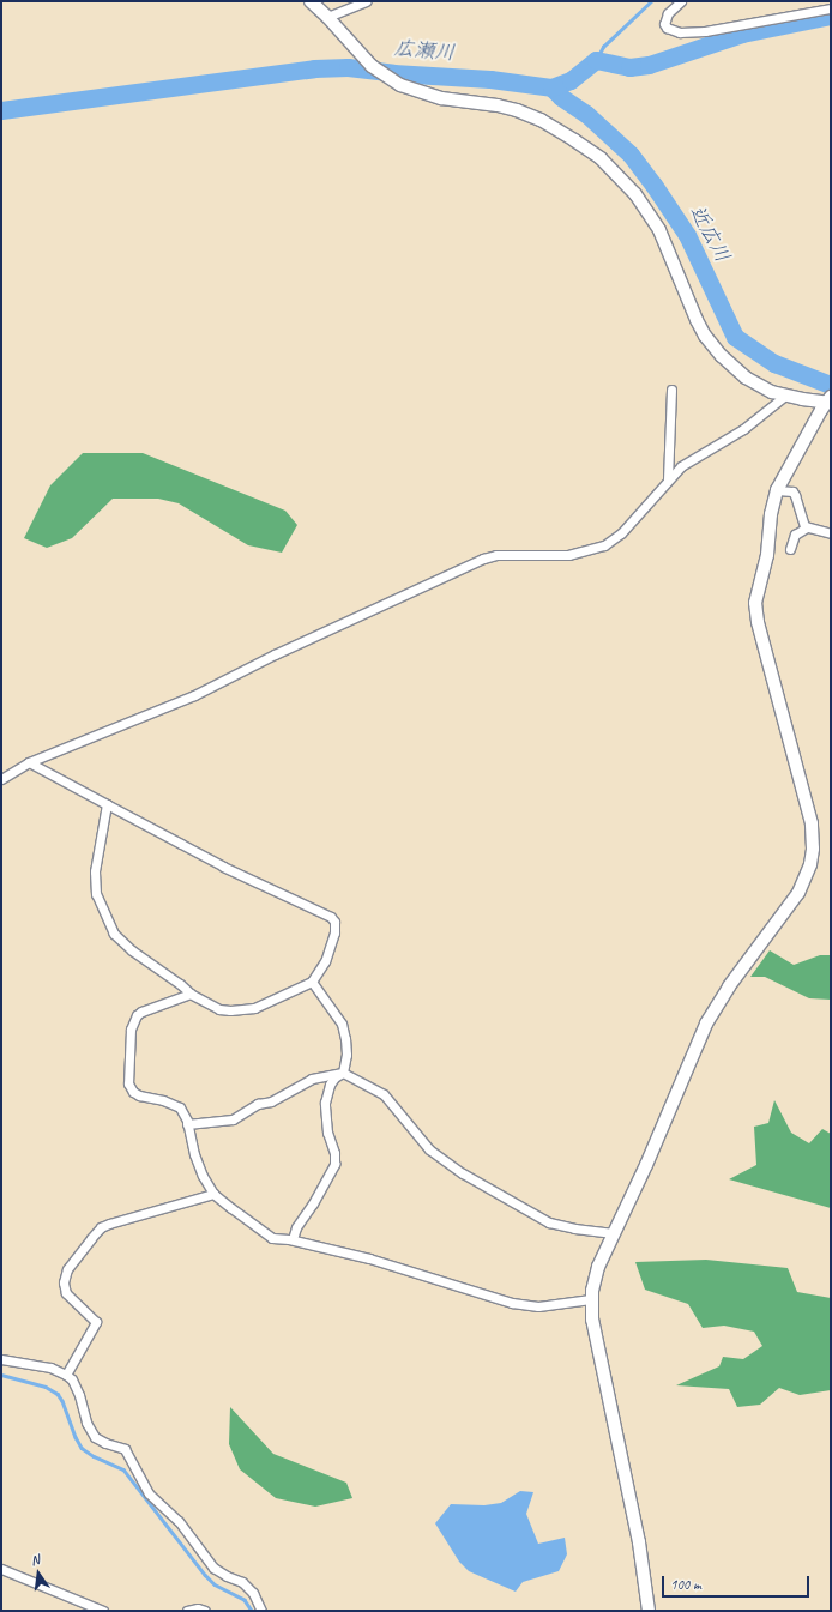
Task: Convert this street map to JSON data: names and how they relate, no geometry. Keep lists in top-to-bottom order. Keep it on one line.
{"water":["広瀬川","近広川"],"scale_bar":"100 m","north":"top"}
